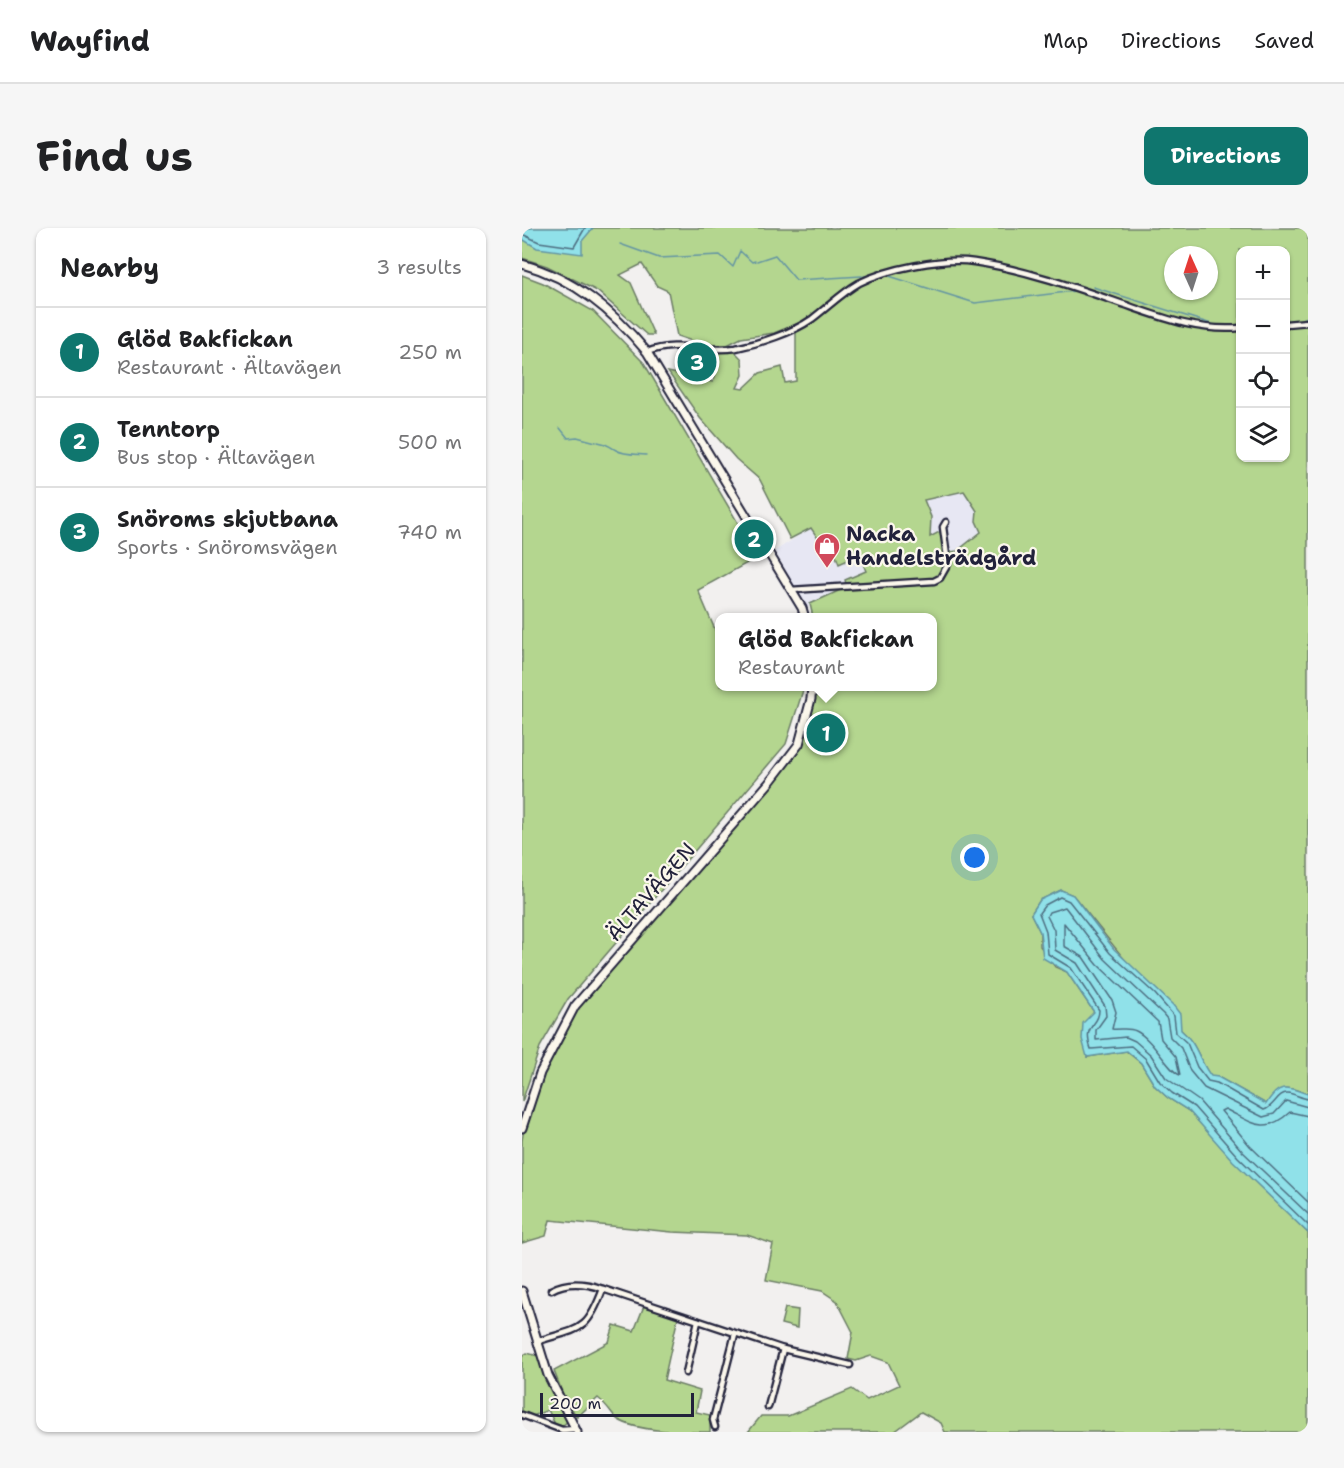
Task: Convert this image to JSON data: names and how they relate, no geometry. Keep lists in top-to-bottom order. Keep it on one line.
{"streets":{"main road":["ÄLTAVÄGEN"]},"places":{"shop":["Nacka Handelsträdgård"]},"scale_bar":"200 m","north":"top","page":{"header":"Wayfind","nav":["Map","Directions","Saved"],"buttons":"Directions","title":"Find us","heading":["Nearby","3 results"],"map_buttons":["+","−"],"list":[{"mark":"1","name":"Glöd Bakfickan","note":"Restaurant · Ältavägen","value":"250 m"},{"mark":"2","name":"Tenntorp","note":"Bus stop · Ältavägen","value":"500 m"},{"mark":"3","name":"Snöroms skjutbana","note":"Sports · Snöromsvägen","value":"740 m"}],"pins":["3","2","1"],"popup":["Glöd Bakfickan","Restaurant"],"scale":"200 m"}}
